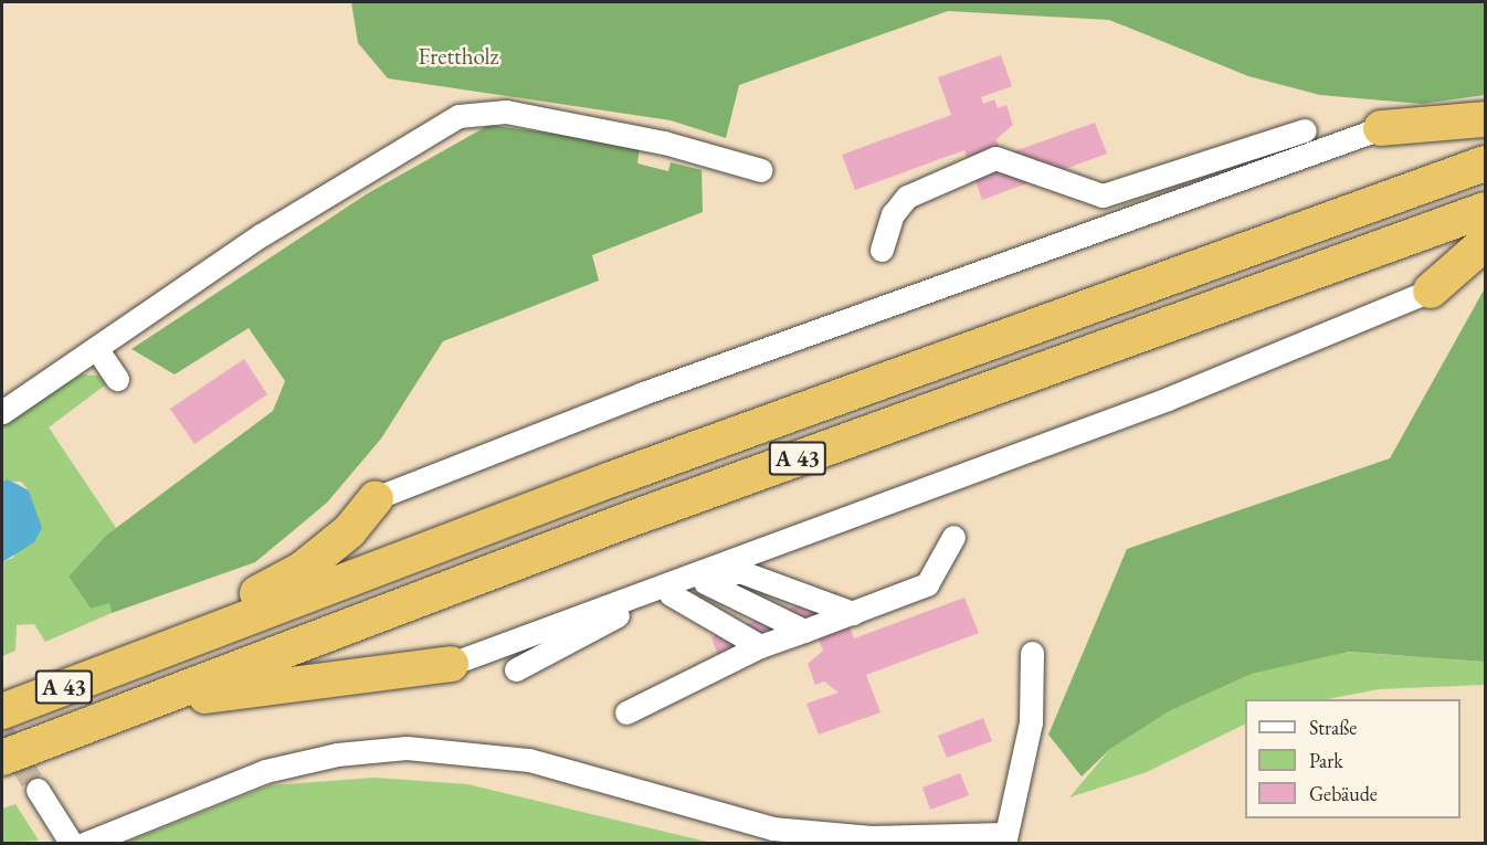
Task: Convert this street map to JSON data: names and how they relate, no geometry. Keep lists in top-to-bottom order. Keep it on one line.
{"streets":{"highway":["A 43"]},"parks":["Frettholz"],"legend":["Straße","Park","Gebäude"]}
